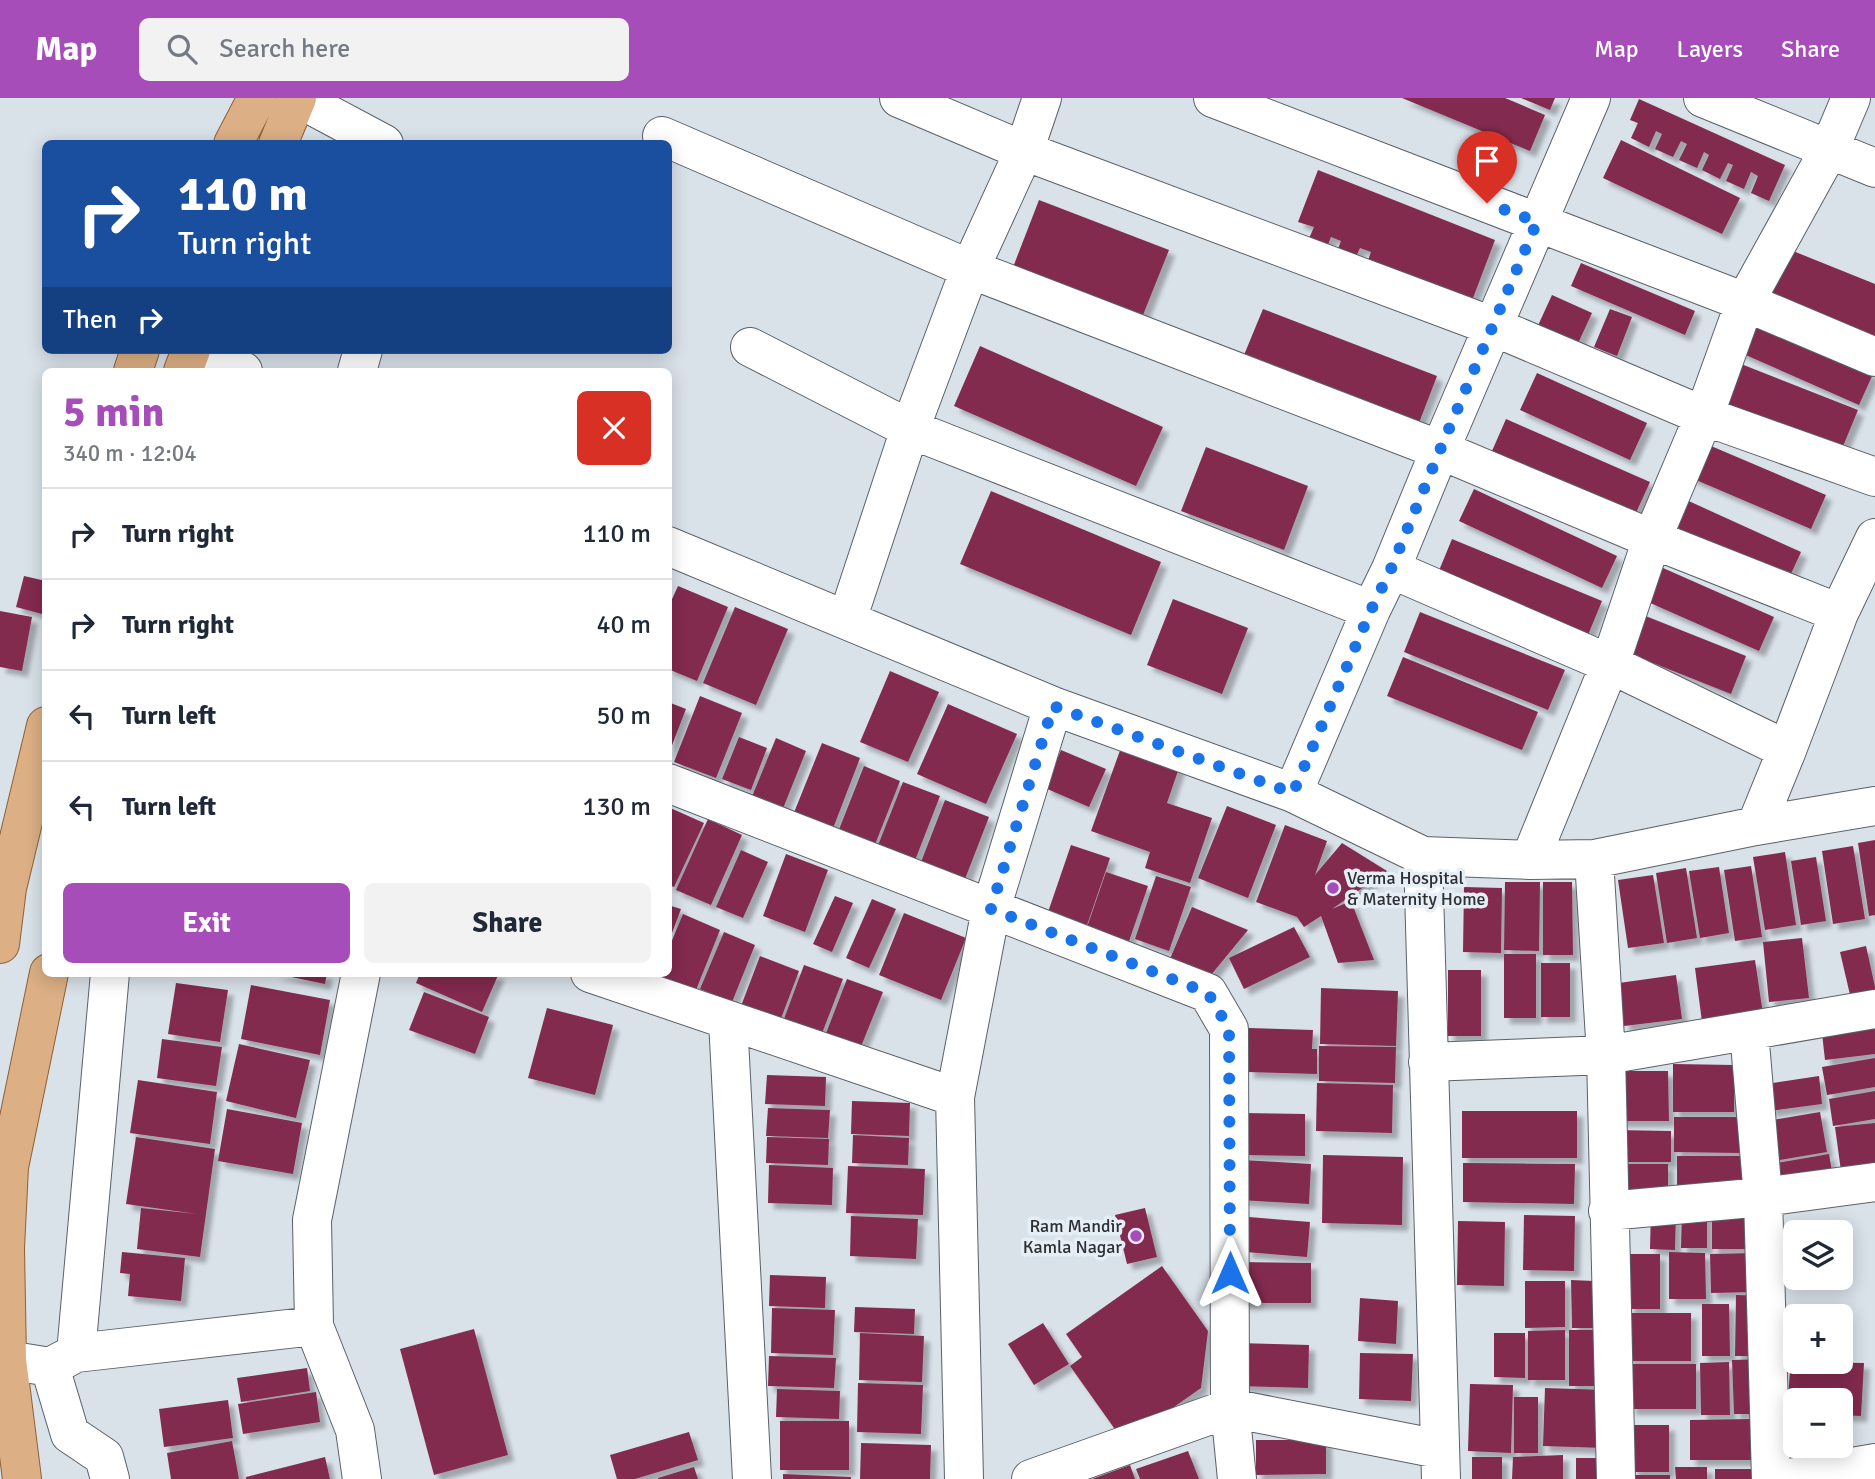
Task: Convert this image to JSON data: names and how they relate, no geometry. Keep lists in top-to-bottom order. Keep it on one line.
{"places":["Verma Hospital & Maternity Home","Ram Mandir Kamla Nagar"],"page":{"header":"Map","search":"Search here","nav":["Map","Layers","Share"],"turn":["110 m","Turn right"],"then":"Then","heading":["5 min","340 m · 12:04"],"list":[{"name":"Turn right","value":"110 m"},{"name":"Turn right","value":"40 m"},{"name":"Turn left","value":"50 m"},{"name":"Turn left","value":"130 m"}],"buttons":["Exit","Share"],"map_buttons":["+","−"]}}
